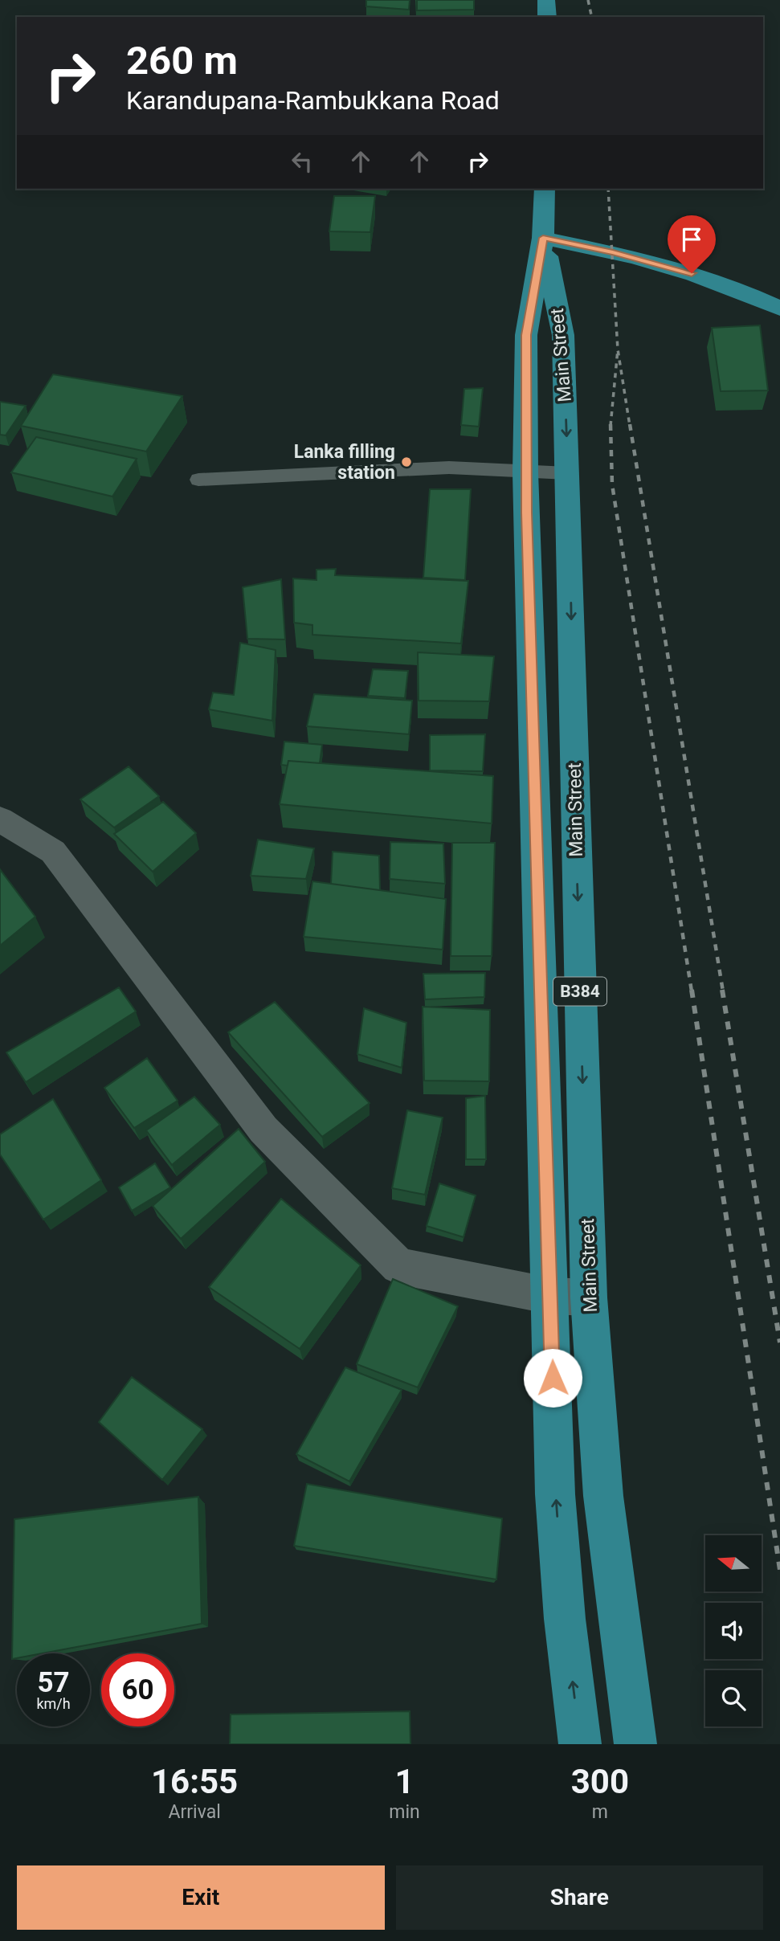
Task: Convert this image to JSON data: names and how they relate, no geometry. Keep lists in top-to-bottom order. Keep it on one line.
{"streets":{"main road":["Main Street","B384"]},"places":["Lanka filling station"],"north":"left","page":{"turn":["260 m","Karandupana-Rambukkana Road"],"speed":"57 km/h","limit":"60","eta":["16:55","Arrival","1","min","300","m"],"buttons":["Exit","Share"]}}
